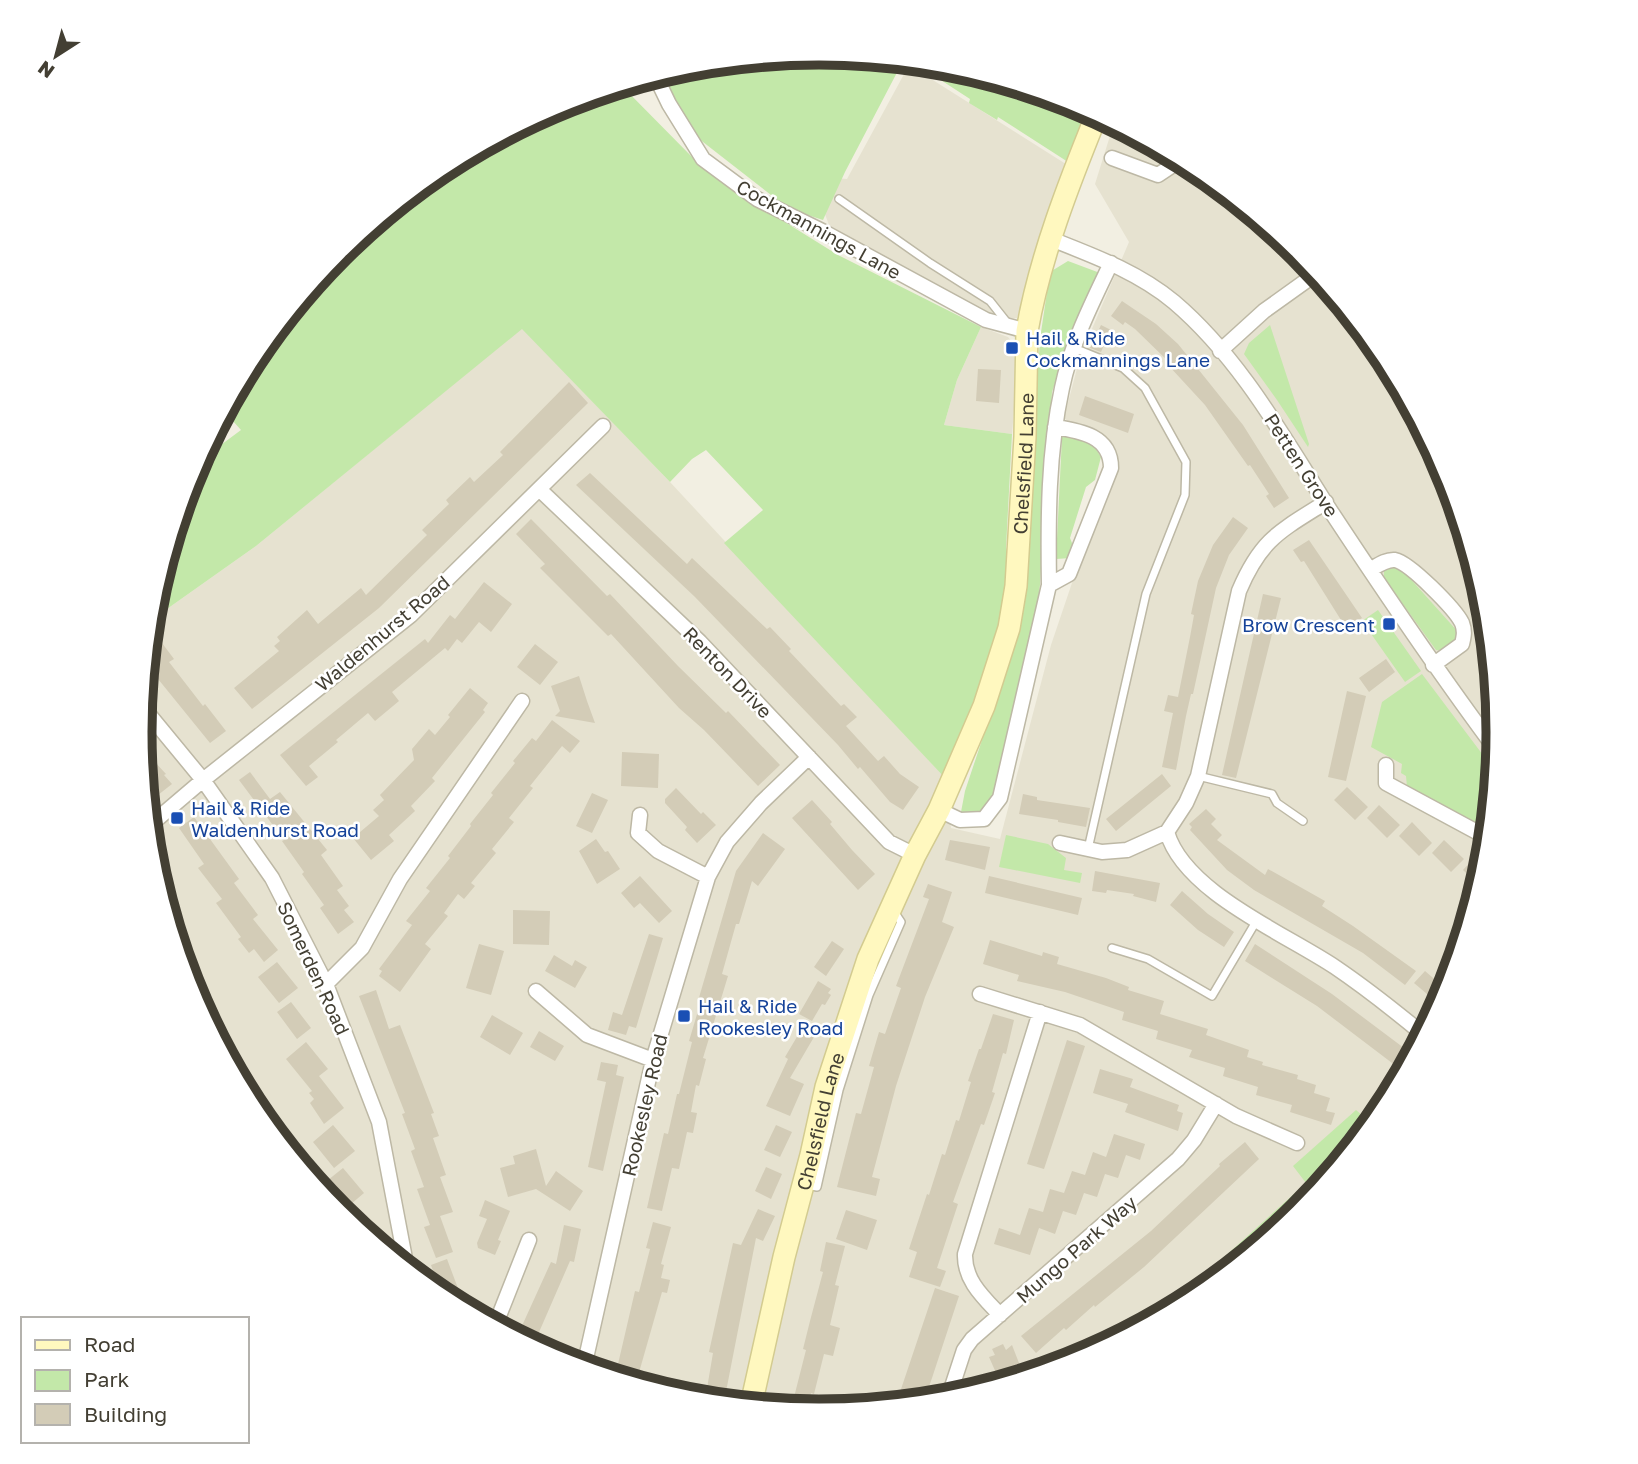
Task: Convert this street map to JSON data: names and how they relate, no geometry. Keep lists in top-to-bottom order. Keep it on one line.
{"streets":{"street":["Cockmannings Lane","Chelsfield Lane","Petten Grove","Waldenhurst Road","Renton Drive","Somerden Road","Rookesley Road","Mungo Park Way"]},"crossings":[["Cockmannings Lane","Chelsfield Lane"],["Chelsfield Lane","Petten Grove"],["Chelsfield Lane","Renton Drive"],["Waldenhurst Road","Renton Drive"],["Waldenhurst Road","Somerden Road"],["Renton Drive","Rookesley Road"]],"places":{"transit":["Hail & Ride Cockmannings Lane","Brow Crescent","Hail & Ride Waldenhurst Road","Hail & Ride Rookesley Road"]},"legend":["Road","Park","Building"],"north":"bottom left"}
